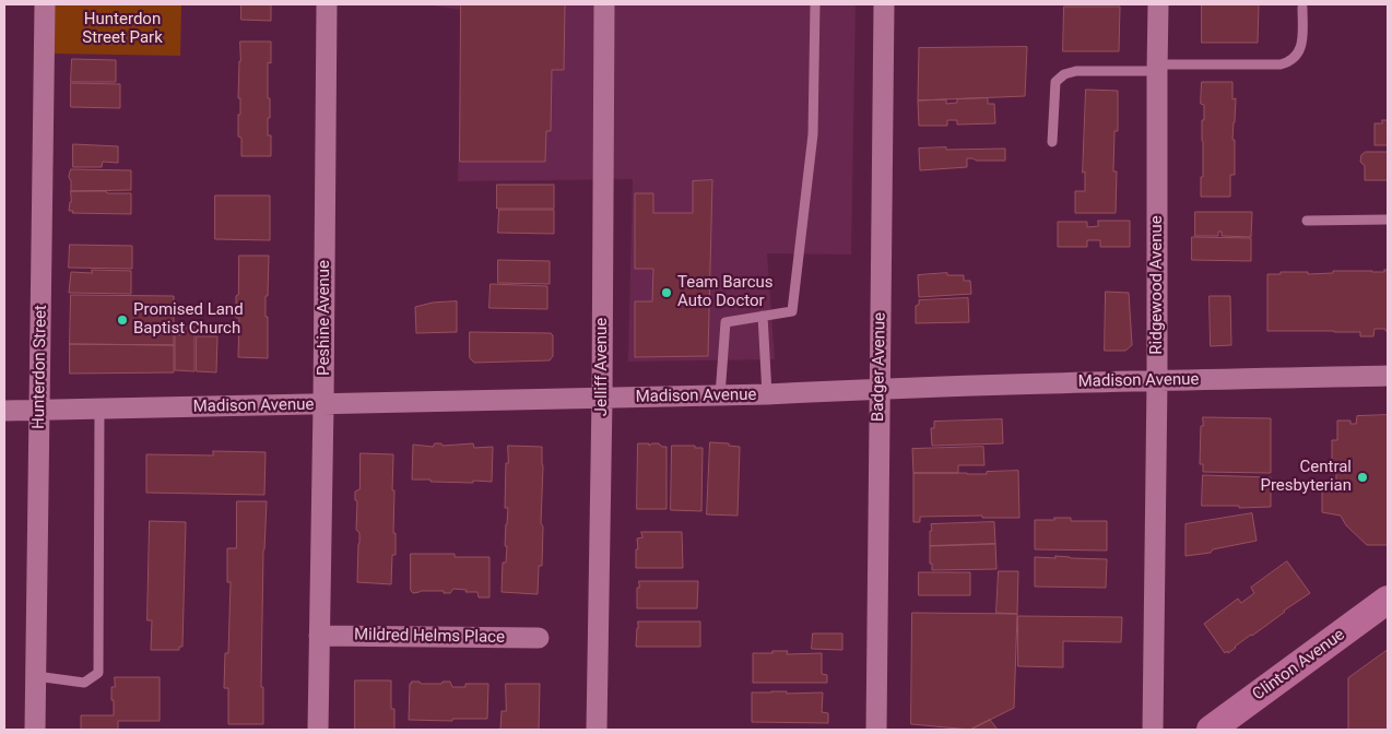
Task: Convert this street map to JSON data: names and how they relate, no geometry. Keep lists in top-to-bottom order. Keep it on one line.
{"streets":{"main road":["Clinton Avenue"],"street":["Ridgewood Avenue","Peshine Avenue","Hunterdon Street","Jelliff Avenue","Badger Avenue","Madison Avenue","Mildred Helms Place"]},"crossings":[["Ridgewood Avenue","Madison Avenue"],["Peshine Avenue","Madison Avenue"],["Peshine Avenue","Mildred Helms Place"],["Hunterdon Street","Madison Avenue"],["Jelliff Avenue","Madison Avenue"],["Badger Avenue","Madison Avenue"]],"parks":["Hunterdon Street Park"],"places":["Team Barcus Auto Doctor","Promised Land Baptist Church","Central Presbyterian"]}
